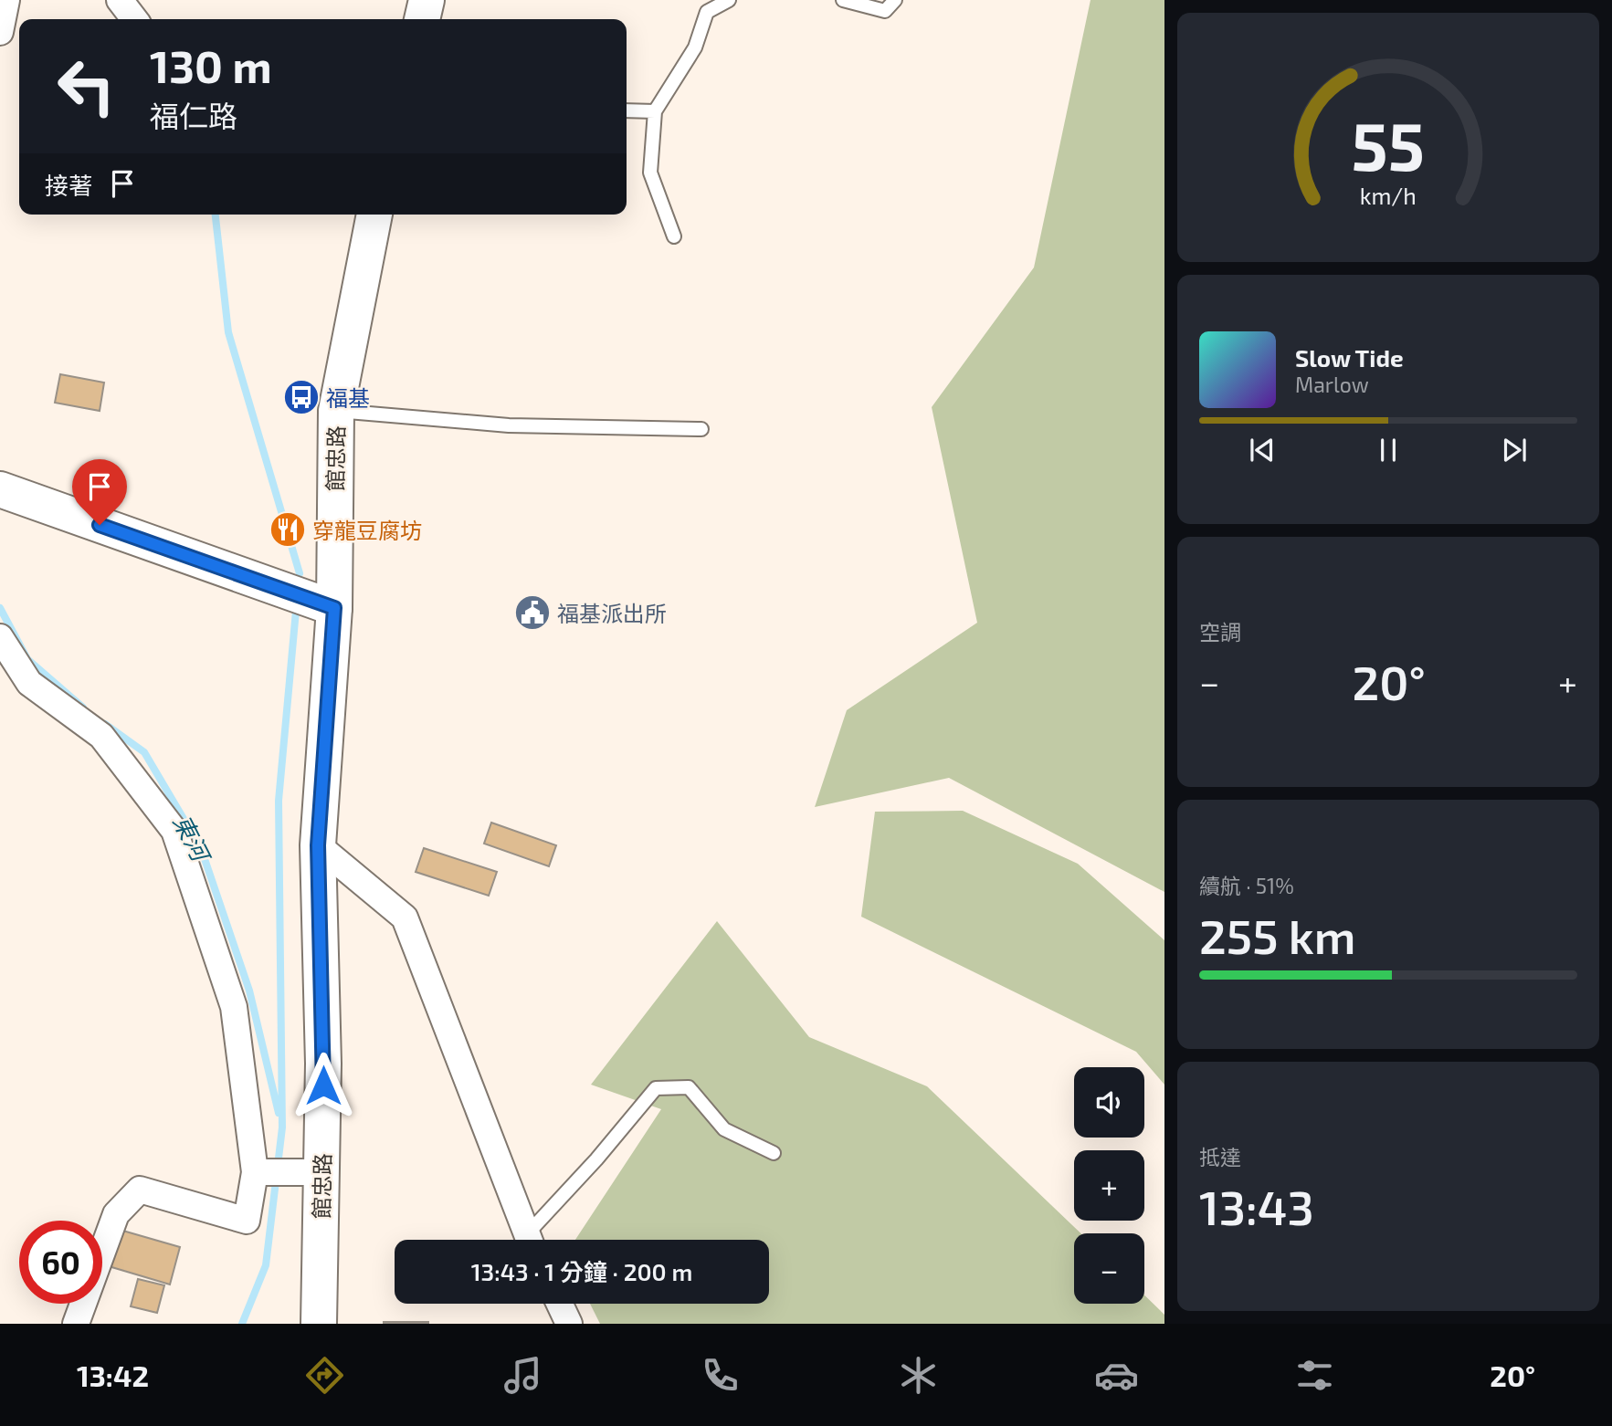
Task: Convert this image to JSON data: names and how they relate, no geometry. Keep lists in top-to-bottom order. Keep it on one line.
{"streets":{"main road":["館忠路"]},"water":["東河"],"places":{"bus stop":["福基"],"restaurant":["穿龍豆腐坊"],"public building":["福基派出所"]},"page":{"turn":["130 m","福仁路"],"then":"接著","song":["Slow Tide","Marlow"],"tile":["空調",["續航 · 51%","255 km"],["抵達","13:43"]],"heat":["−","20°","+"],"map_buttons":["+","−"],"limit":"60","trip":"13:43 · 1 分鐘 · 200 m","tabs":["13:42","20°"],"gauge":["55","km/h"]}}
